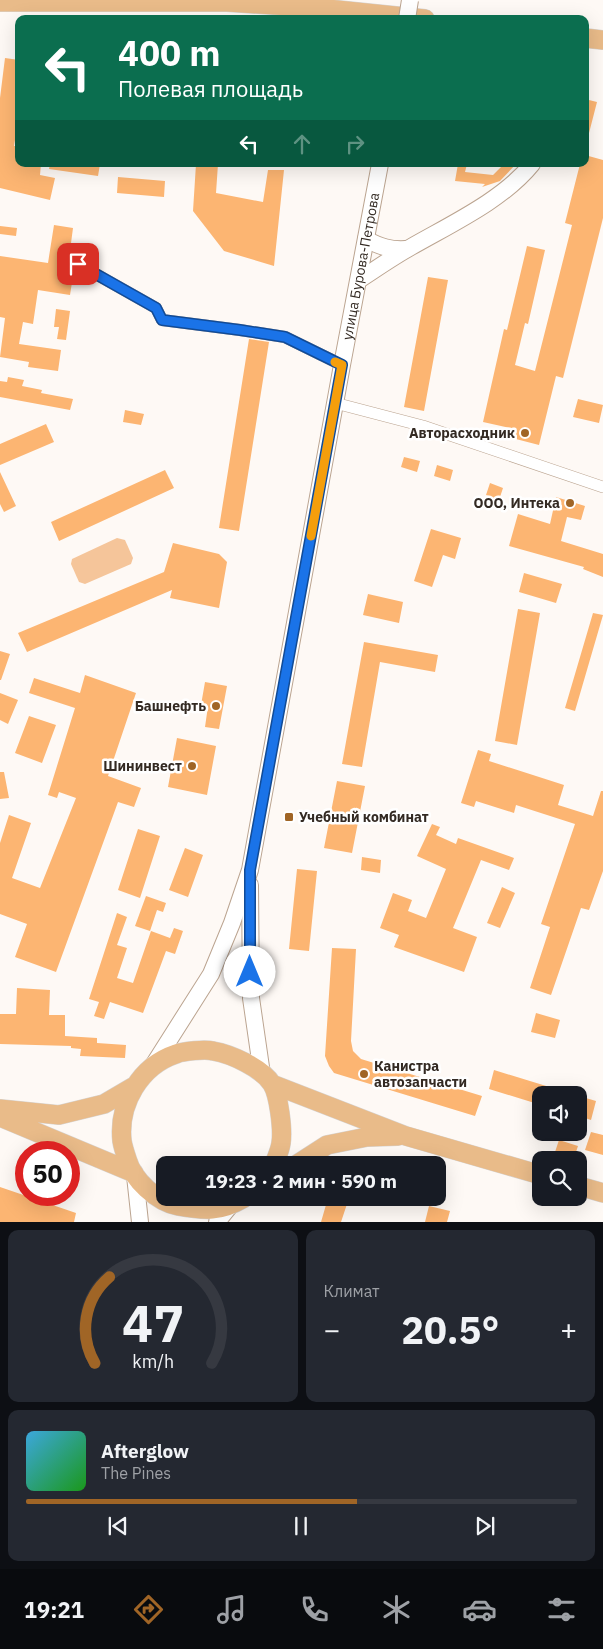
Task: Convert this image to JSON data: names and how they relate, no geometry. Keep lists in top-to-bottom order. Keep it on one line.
{"streets":{"main road":["улица Бурова-Петрова"]},"places":{"other":["Авторасходник","ООО, Интека","Башнефть","Шининвест","Канистра автозапчасти"],"transit":["Учебный комбинат"]},"page":{"turn":["400 m","Полевая площадь"],"limit":"50","trip":"19:23 · 2 мин · 590 m","tile":"Климат","heat":["−","20.5°","+"],"song":["Afterglow","The Pines"],"tabs":"19:21","gauge":["47","km/h"]}}
